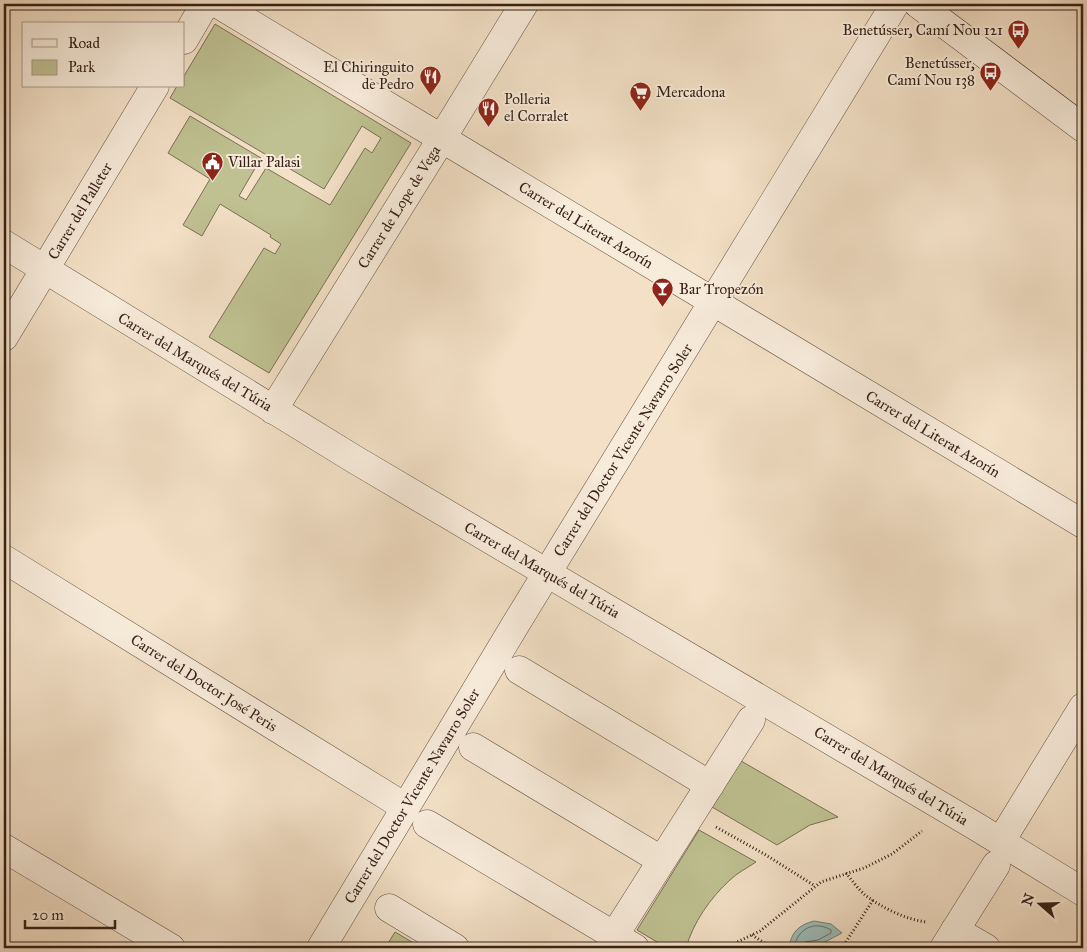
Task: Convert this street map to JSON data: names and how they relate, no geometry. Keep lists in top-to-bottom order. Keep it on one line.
{"streets":{"street":["Carrer de Lope de Vega","Carrer del Palleter","Carrer del Literat Azorín","Carrer del Marqués del Túria","Carrer del Doctor Vicente Navarro Soler","Carrer del Doctor José Peris"]},"crossings":[["Carrer de Lope de Vega","Carrer del Literat Azorín"],["Carrer de Lope de Vega","Carrer del Marqués del Túria"],["Carrer del Palleter","Carrer del Marqués del Túria"],["Carrer del Literat Azorín","Carrer del Doctor Vicente Navarro Soler"],["Carrer del Marqués del Túria","Carrer del Doctor Vicente Navarro Soler"],["Carrer del Doctor Vicente Navarro Soler","Carrer del Doctor José Peris"]],"places":{"bus stop":["Benetússer, Camí Nou 121","Benetússer, Camí Nou 138"],"restaurant":["El Chiringuito de Pedro","Polleria el Corralet"],"supermarket":["Mercadona"],"public building":["Villar Palasi"],"bar":["Bar Tropezón"]},"legend":["Road","Park"],"scale_bar":"20 m","north":"left"}
